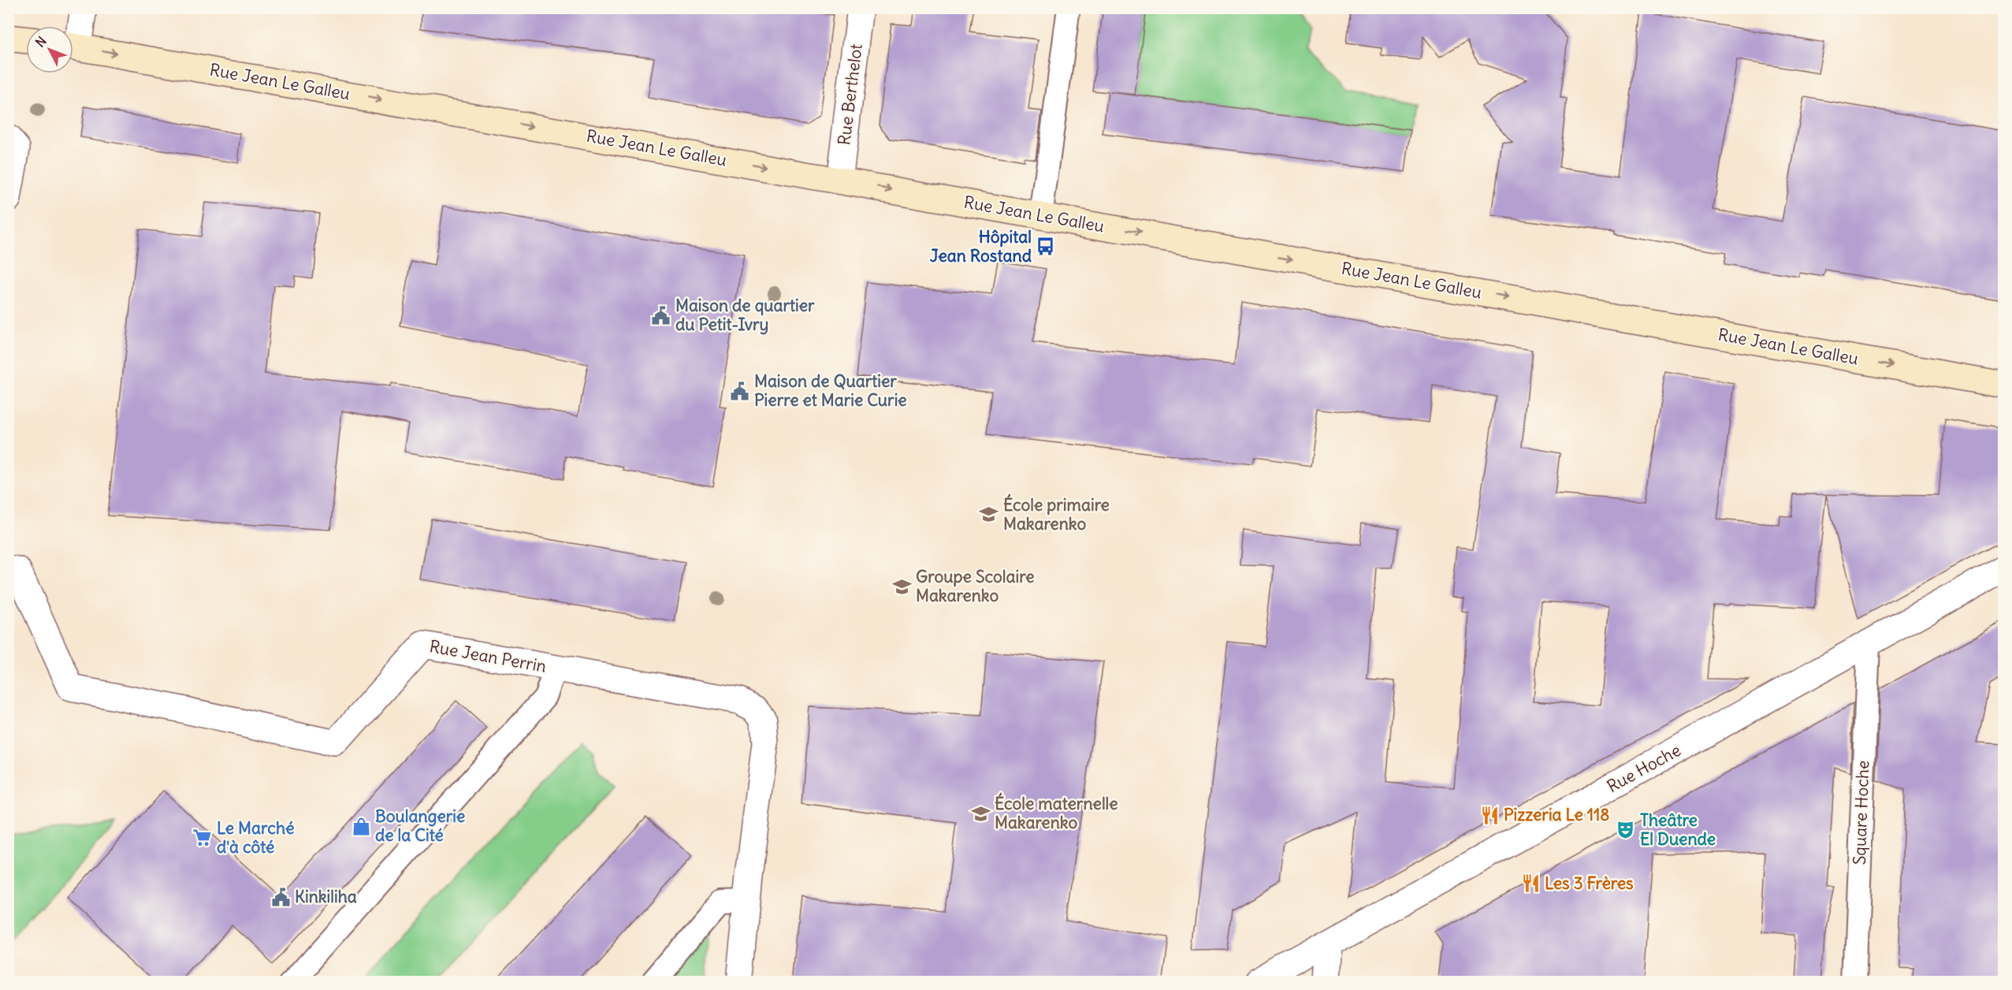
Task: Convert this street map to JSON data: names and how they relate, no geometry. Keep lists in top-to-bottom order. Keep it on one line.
{"streets":{"main road":["Rue Jean Le Galleu"],"street":["Rue Berthelot","Rue Jean Perrin","Rue Hoche"],"lane":["Square Hoche"]},"crossings":[["Rue Jean Le Galleu","Rue Berthelot"],["Rue Hoche","Square Hoche"]],"one_way":["Rue Jean Le Galleu"],"places":{"bus stop":["Hôpital Jean Rostand"],"public building":["Maison de quartier du Petit-Ivry","Maison de Quartier Pierre et Marie Curie","Kinkiliha"],"school or university":["École primaire Makarenko","Groupe Scolaire Makarenko","École maternelle Makarenko"],"restaurant":["Pizzeria Le 118","Les 3 Frères"],"shop":["Boulangerie de la Cité"],"theatre":["Theâtre El Duende"],"supermarket":["Le Marché d'à côté"]},"north":"top left"}
